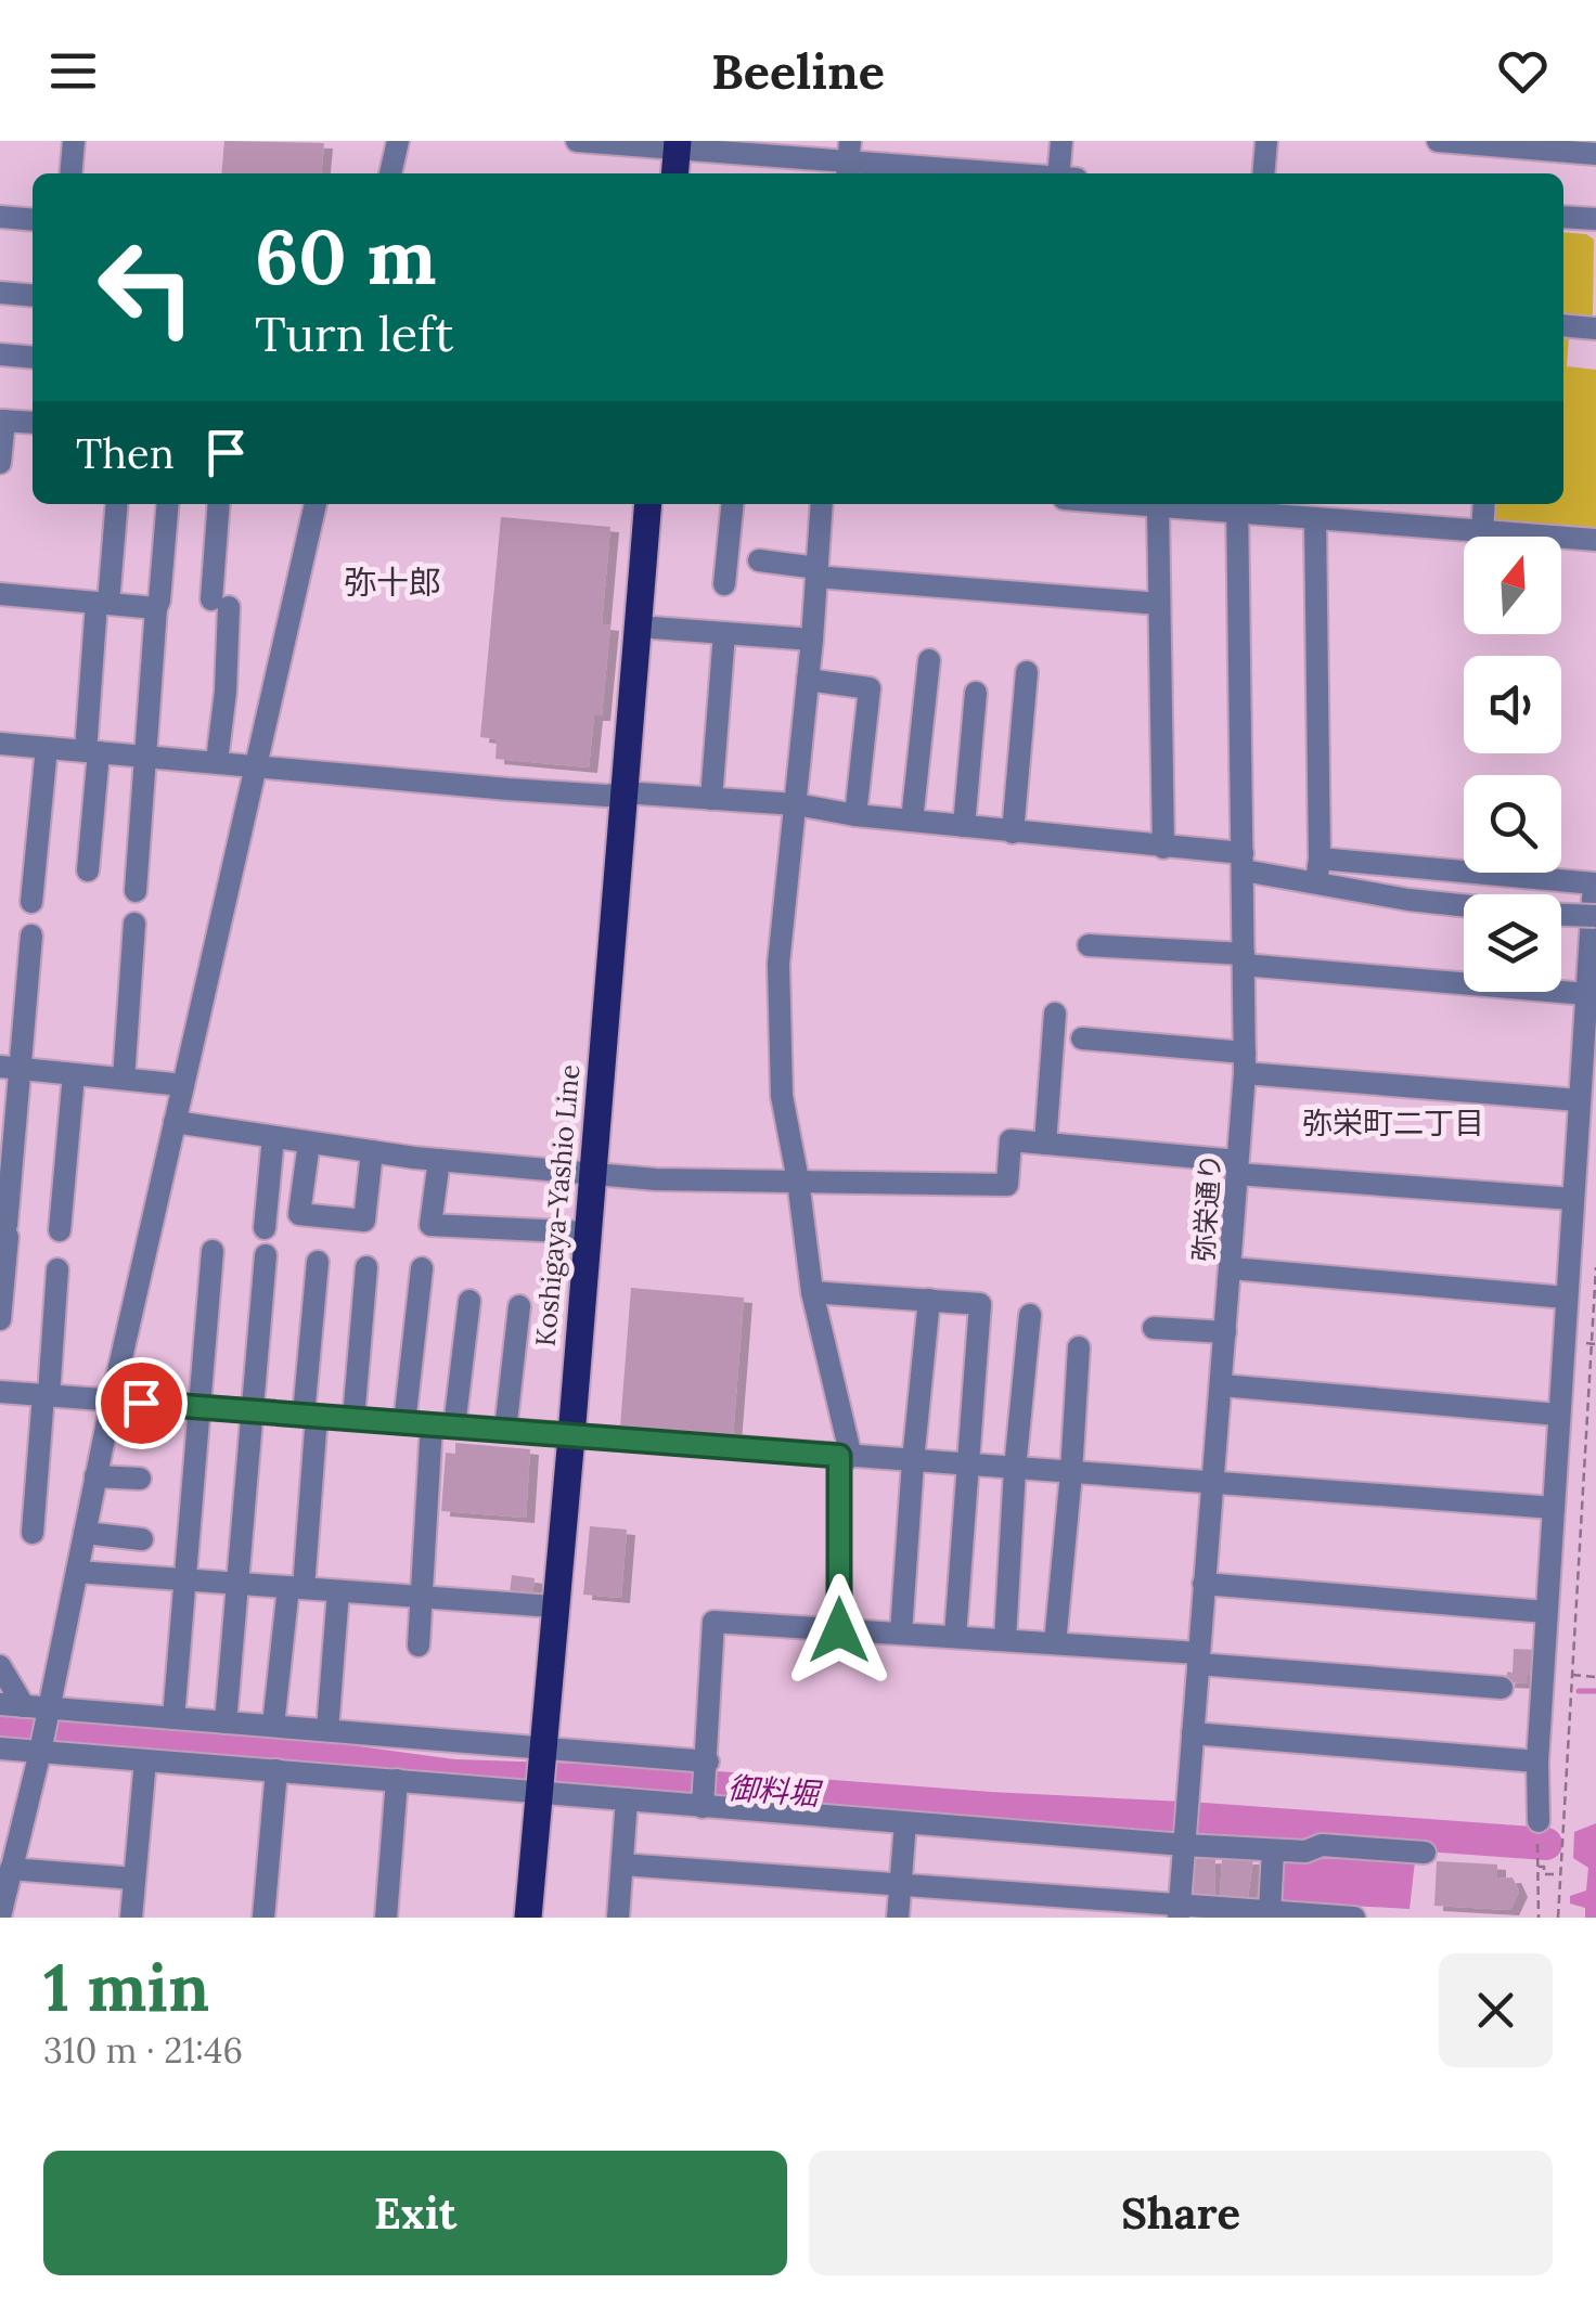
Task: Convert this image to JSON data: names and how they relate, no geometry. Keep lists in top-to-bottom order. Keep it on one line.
{"streets":{"main road":["Koshigaya-Yashio Line"],"street":["弥栄通り"]},"districts":["弥十郎","弥栄町二丁目"],"water":["御料堀"],"north":"top","page":{"header":"Beeline","turn":["60 m","Turn left"],"then":"Then","heading":["1 min","310 m · 21:46"],"buttons":["Exit","Share"]}}
